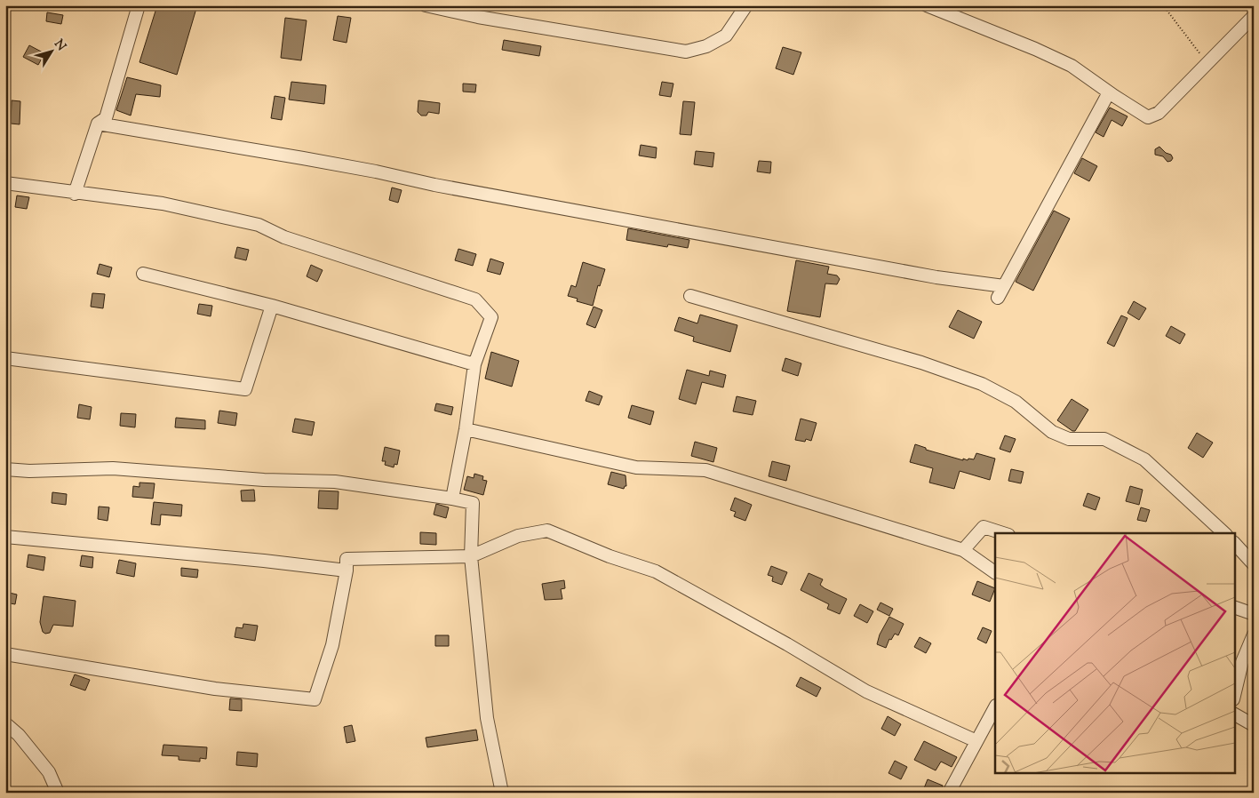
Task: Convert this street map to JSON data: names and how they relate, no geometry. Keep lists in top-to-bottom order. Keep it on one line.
{"north":"top right"}
